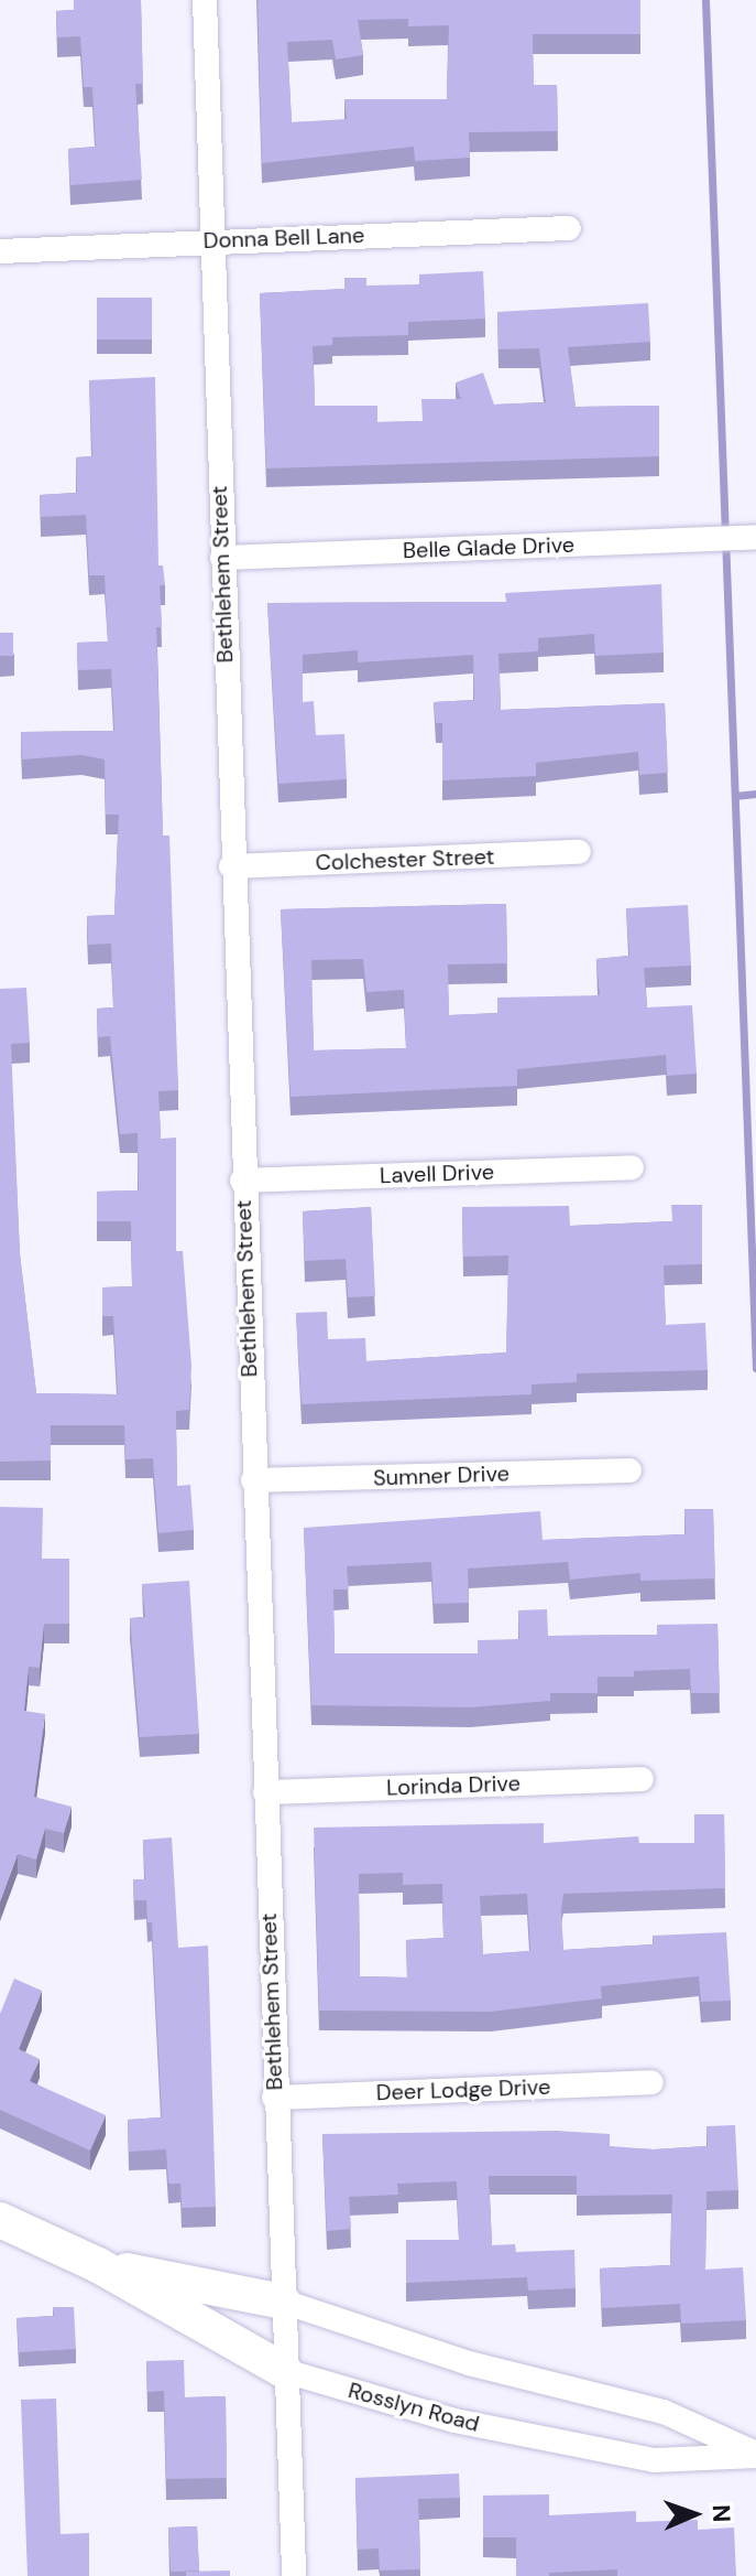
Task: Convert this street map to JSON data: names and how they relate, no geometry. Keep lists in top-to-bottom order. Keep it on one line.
{"streets":{"street":["Donna Bell Lane","Belle Glade Drive","Bethlehem Street","Colchester Street","Lavell Drive","Sumner Drive","Lorinda Drive","Deer Lodge Drive","Rosslyn Road"]},"crossings":[["Donna Bell Lane","Bethlehem Street"],["Belle Glade Drive","Bethlehem Street"],["Bethlehem Street","Colchester Street"],["Bethlehem Street","Lavell Drive"],["Bethlehem Street","Sumner Drive"],["Bethlehem Street","Lorinda Drive"],["Bethlehem Street","Deer Lodge Drive"],["Bethlehem Street","Rosslyn Road"]],"north":"right"}
